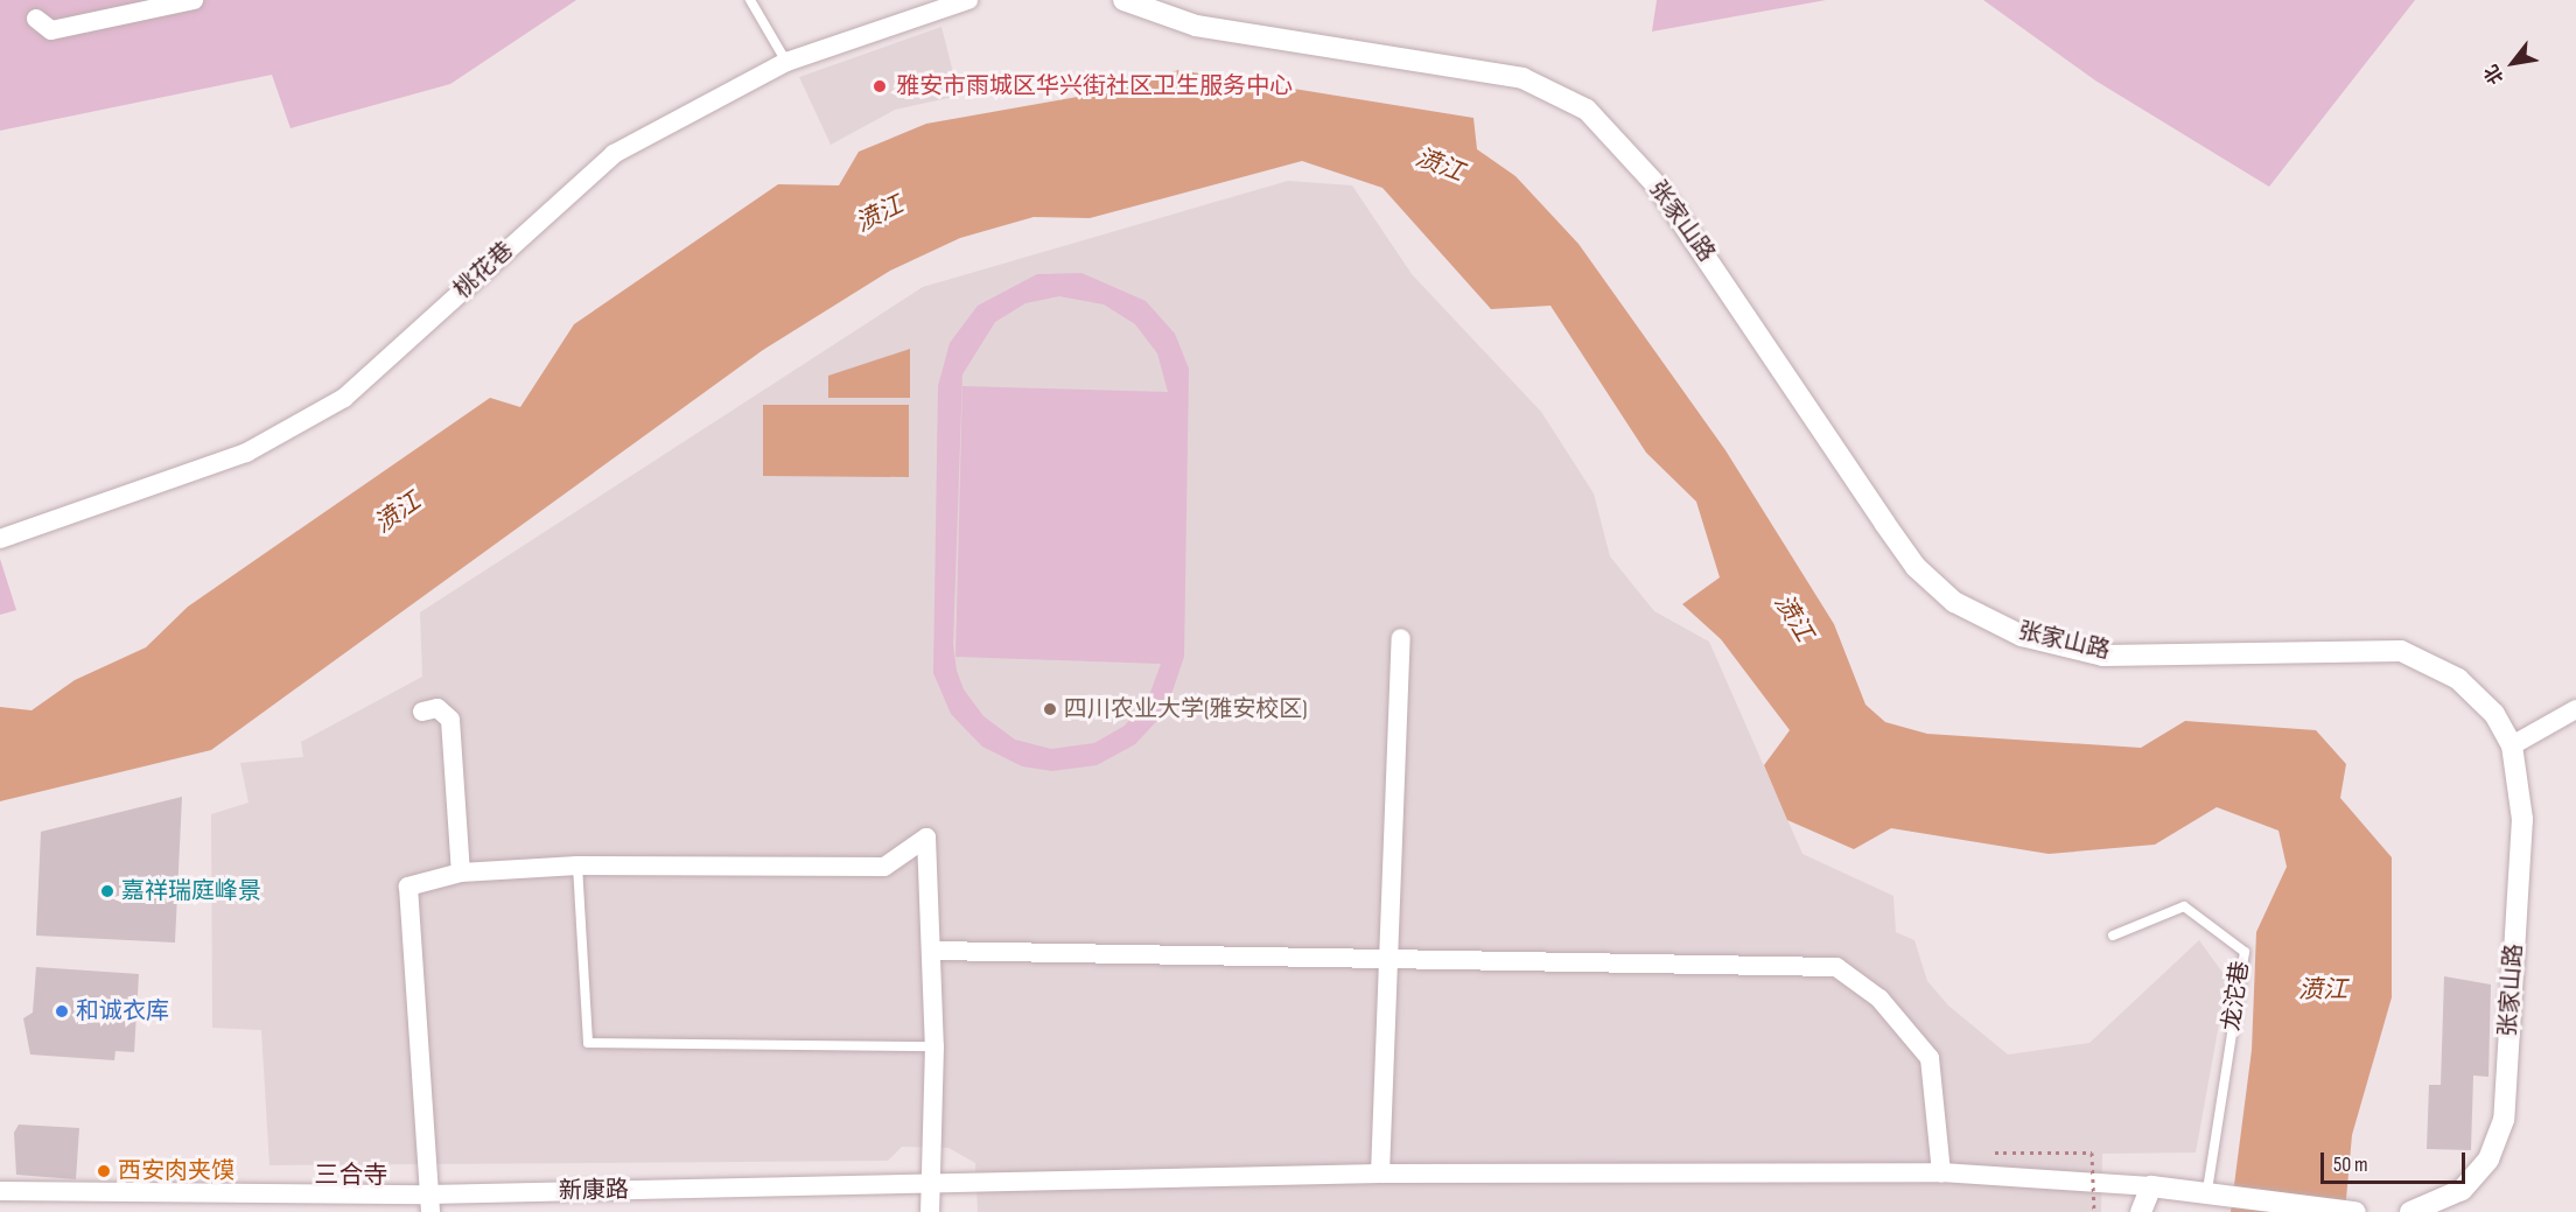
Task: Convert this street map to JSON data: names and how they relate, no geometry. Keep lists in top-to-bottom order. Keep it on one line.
{"streets":{"street":["张家山路","桃花巷","新康路"],"lane":["龙沱巷"]},"districts":["三合寺"],"water":["𣸣江"],"places":["雅安市雨城区华兴街社区卫生服务中心","四川农业大学(雅安校区)","嘉祥瑞庭峰景","和诚衣库","西安肉夹馍"],"scale_bar":"50 m","north":"bottom left"}
